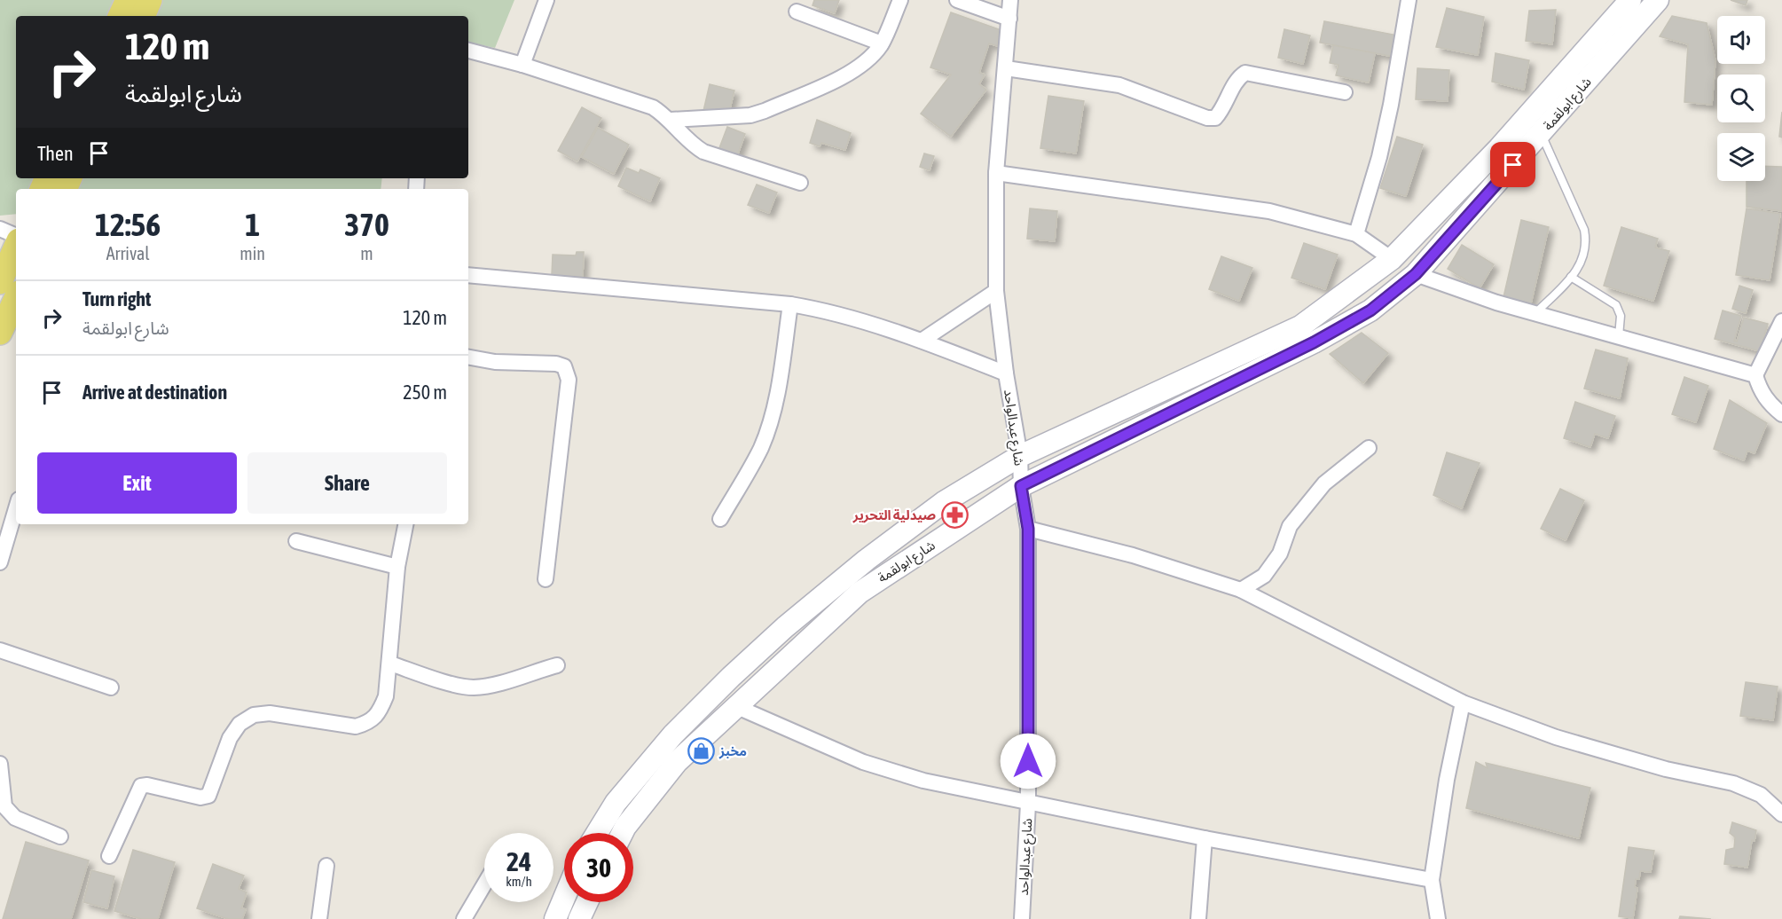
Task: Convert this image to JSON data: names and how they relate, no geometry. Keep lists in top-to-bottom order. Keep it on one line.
{"streets":{"street":["شارع ابولقمة","شارع عبدالواحد"]},"crossings":[["شارع ابولقمة","شارع عبدالواحد"]],"places":{"pharmacy":["صيدلية التحرير"],"shop":["مخبز"]},"page":{"turn":["120 m","شارع ابولقمة"],"then":"Then","eta":["12:56","Arrival","1","min","370","m"],"list":[{"name":"Turn right","note":"شارع ابولقمة","value":"120 m"},{"name":"Arrive at destination","value":"250 m"}],"buttons":["Exit","Share"],"speed":"24 km/h","limit":"30"}}
